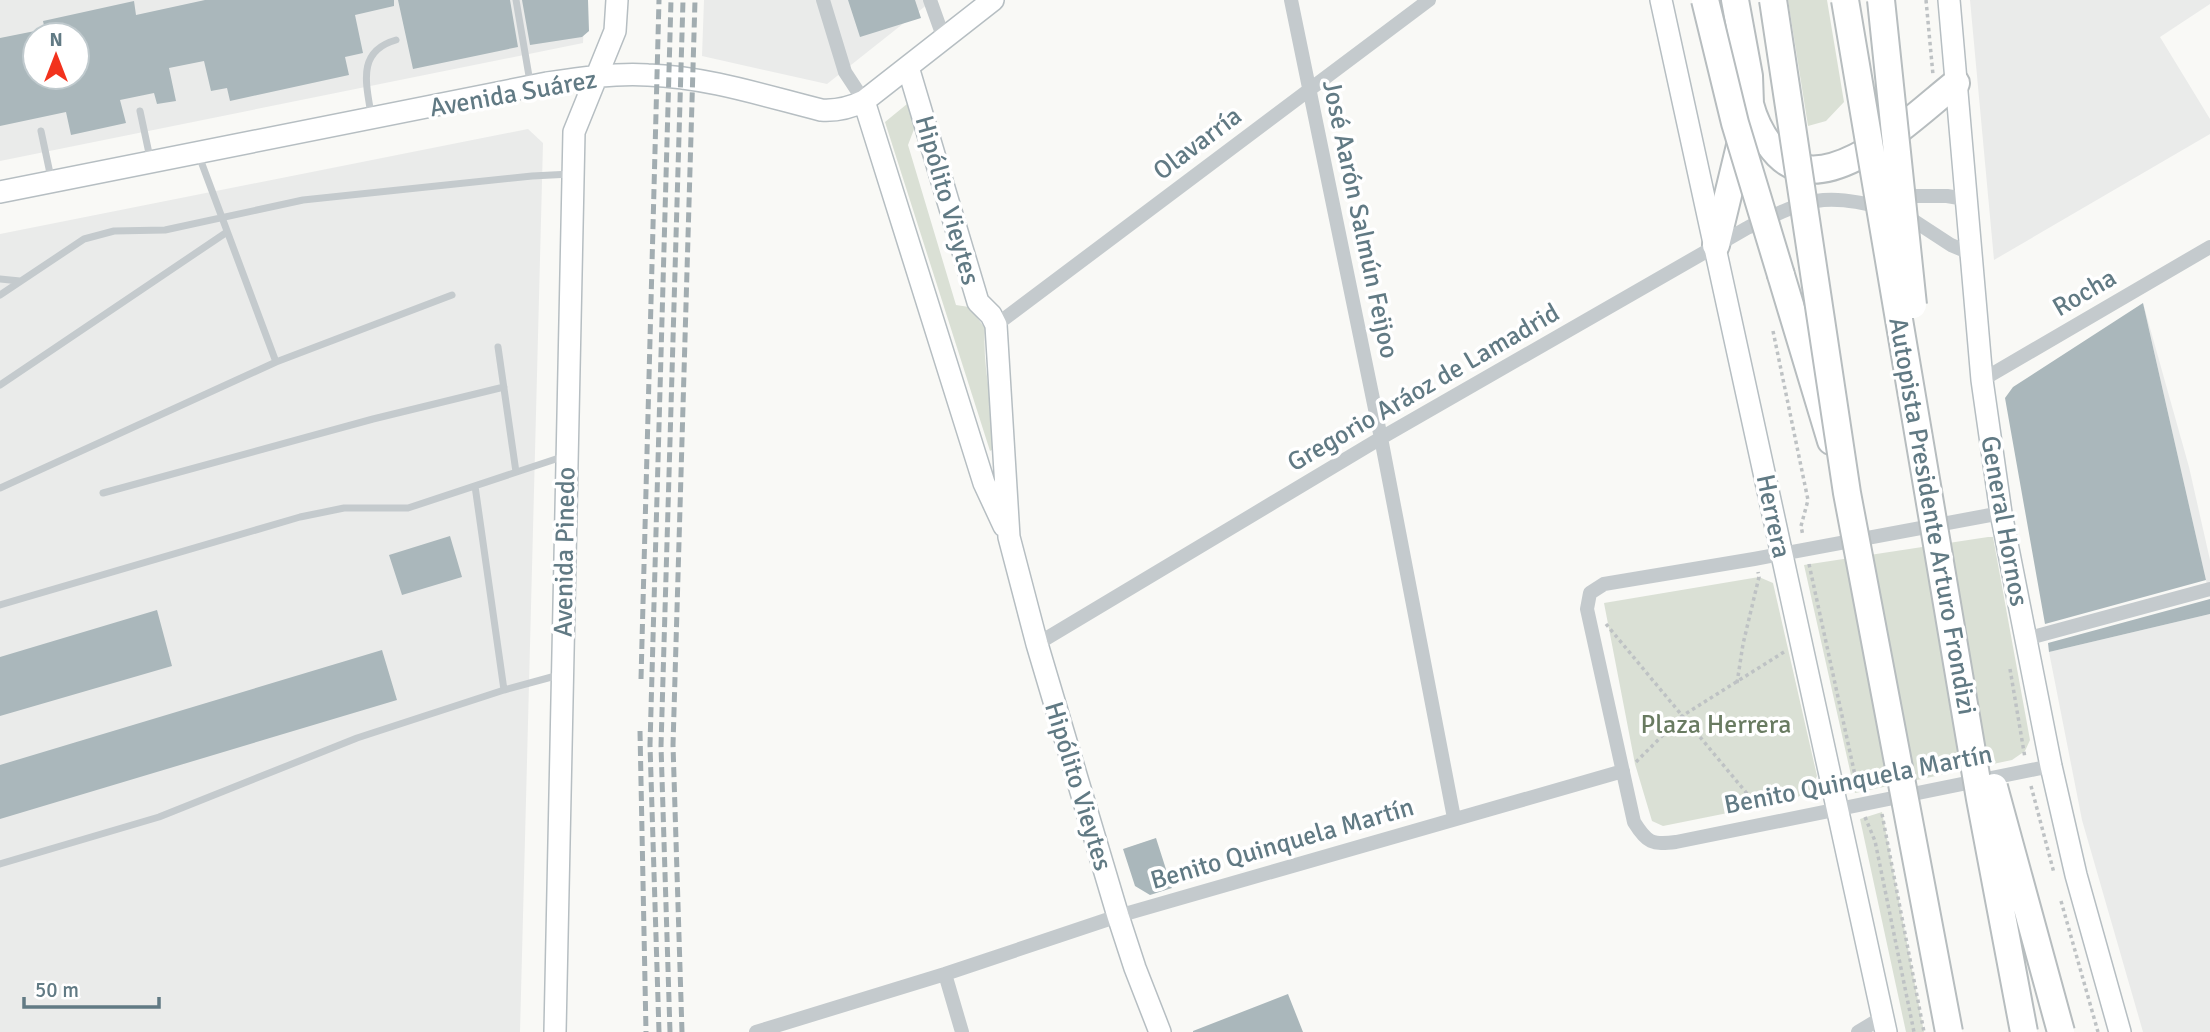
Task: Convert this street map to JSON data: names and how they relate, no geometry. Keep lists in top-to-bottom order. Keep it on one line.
{"streets":{"highway":["Autopista Presidente Arturo Frondizi"],"main road":["Avenida Suárez","Hipólito Vieytes","Herrera","General Hornos","Avenida Pinedo"],"street":["Olavarría","José Aarón Salmún Feijoo","Rocha","Gregorio Aráoz de Lamadrid","Benito Quinquela Martín"]},"crossings":[["Avenida Suárez","Hipólito Vieytes"],["Avenida Suárez","Avenida Pinedo"],["Olavarría","Hipólito Vieytes"],["Olavarría","José Aarón Salmún Feijoo"],["Hipólito Vieytes","Gregorio Aráoz de Lamadrid"],["Hipólito Vieytes","Benito Quinquela Martín"],["José Aarón Salmún Feijoo","Gregorio Aráoz de Lamadrid"],["José Aarón Salmún Feijoo","Benito Quinquela Martín"],["Rocha","General Hornos"],["Gregorio Aráoz de Lamadrid","Herrera"],["Gregorio Aráoz de Lamadrid","General Hornos"],["Herrera","Benito Quinquela Martín"],["General Hornos","Benito Quinquela Martín"]],"parks":["Plaza Herrera"],"scale_bar":"50 m","north":"top"}
